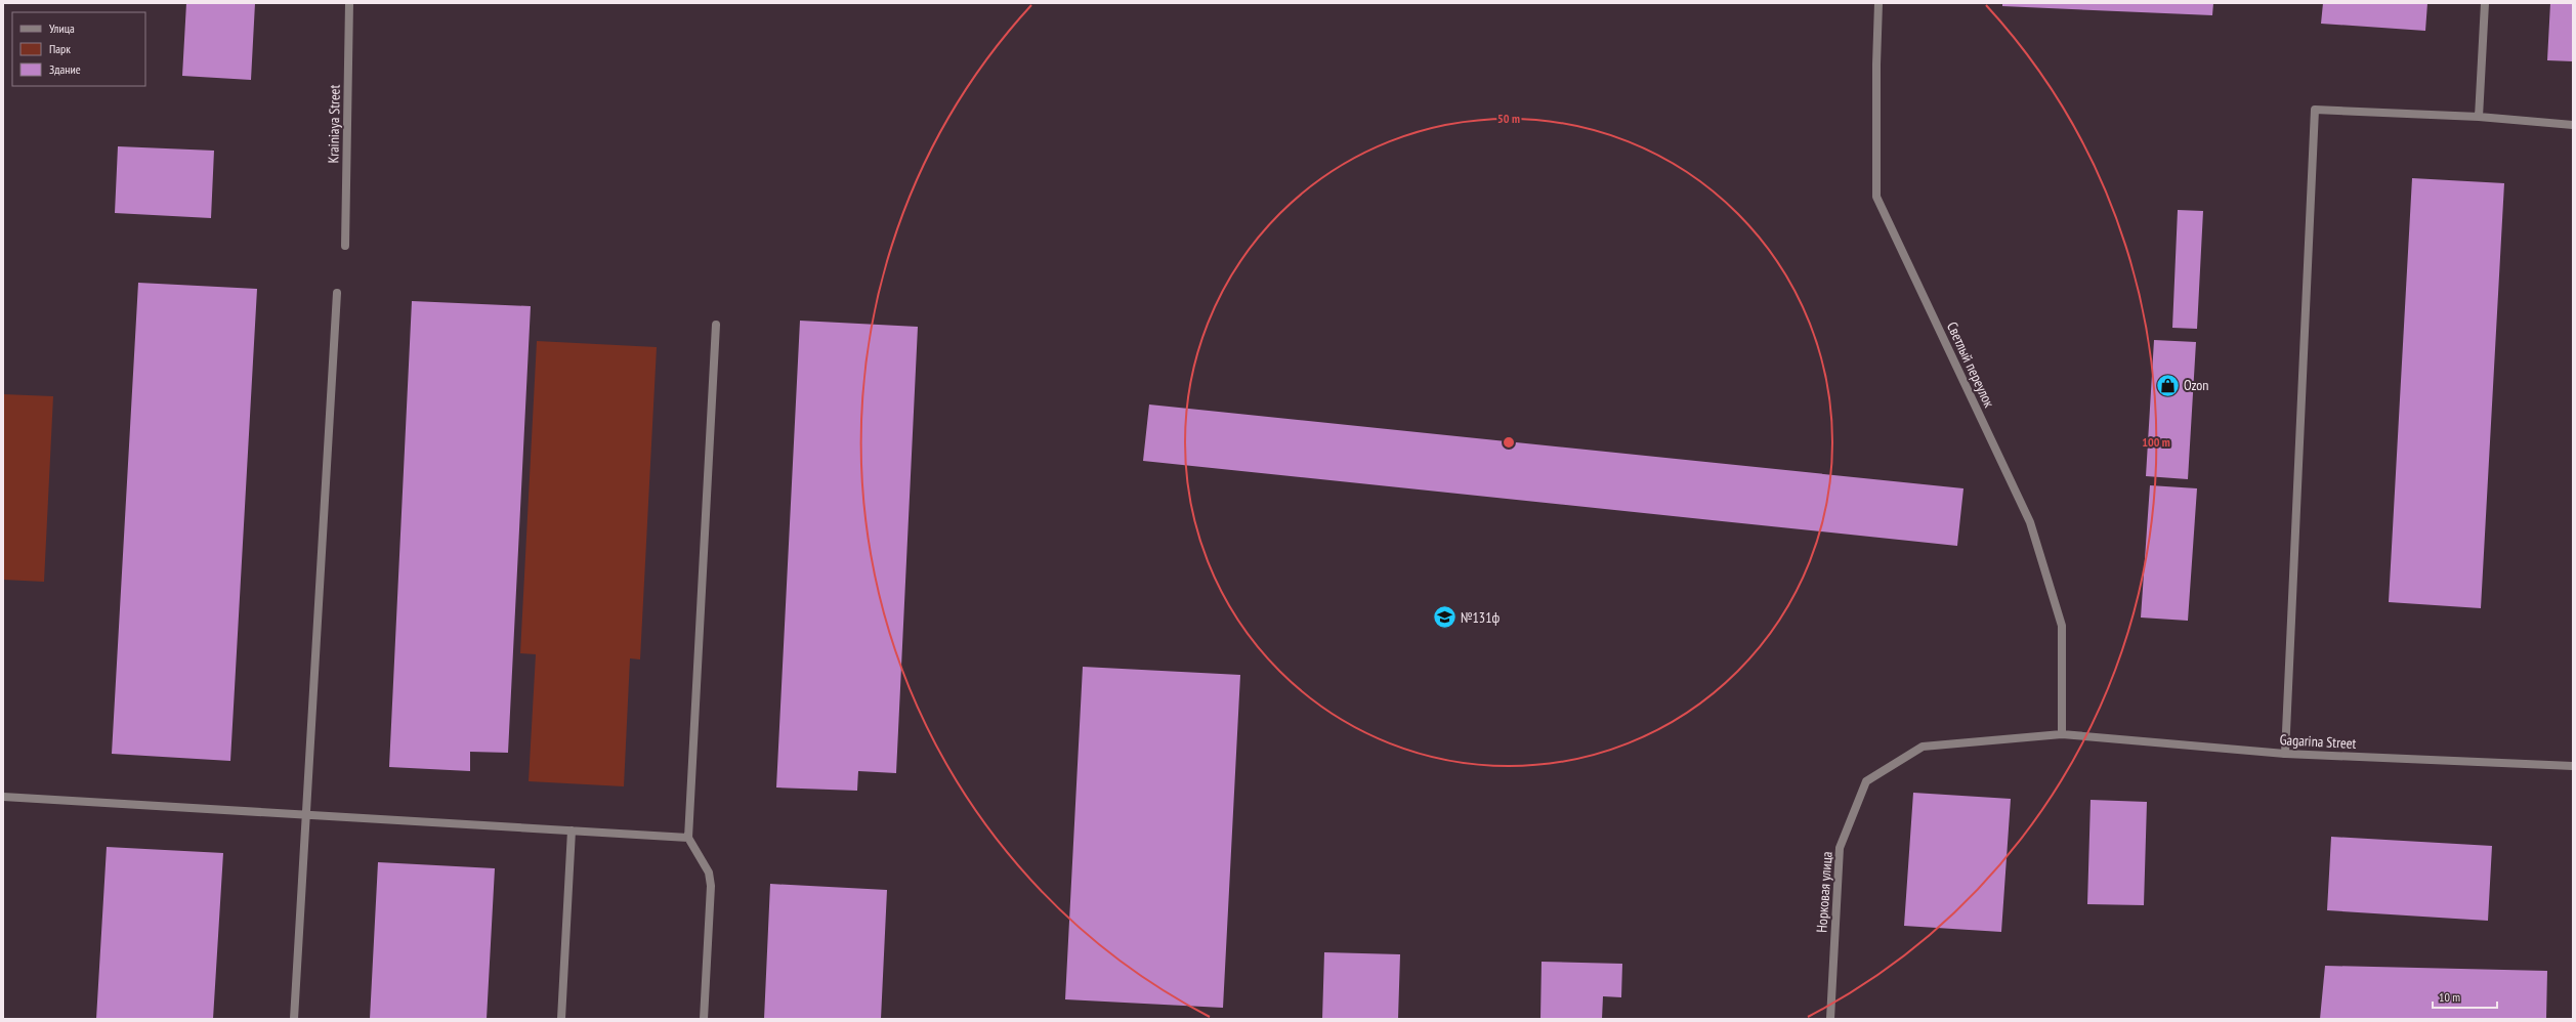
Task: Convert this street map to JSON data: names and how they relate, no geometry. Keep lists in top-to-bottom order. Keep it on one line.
{"streets":{"street":["Krainiaya Street","Светлый переулок","Gagarina Street","Норковая улица"]},"crossings":[["Светлый переулок","Gagarina Street"],["Светлый переулок","Норковая улица"],["Gagarina Street","Норковая улица"]],"places":{"shop":["Ozon"],"school or university":["№131ф"]},"legend":["Улица","Парк","Здание"],"scale_bar":"10 m","rings":["50 m","100 m"]}
